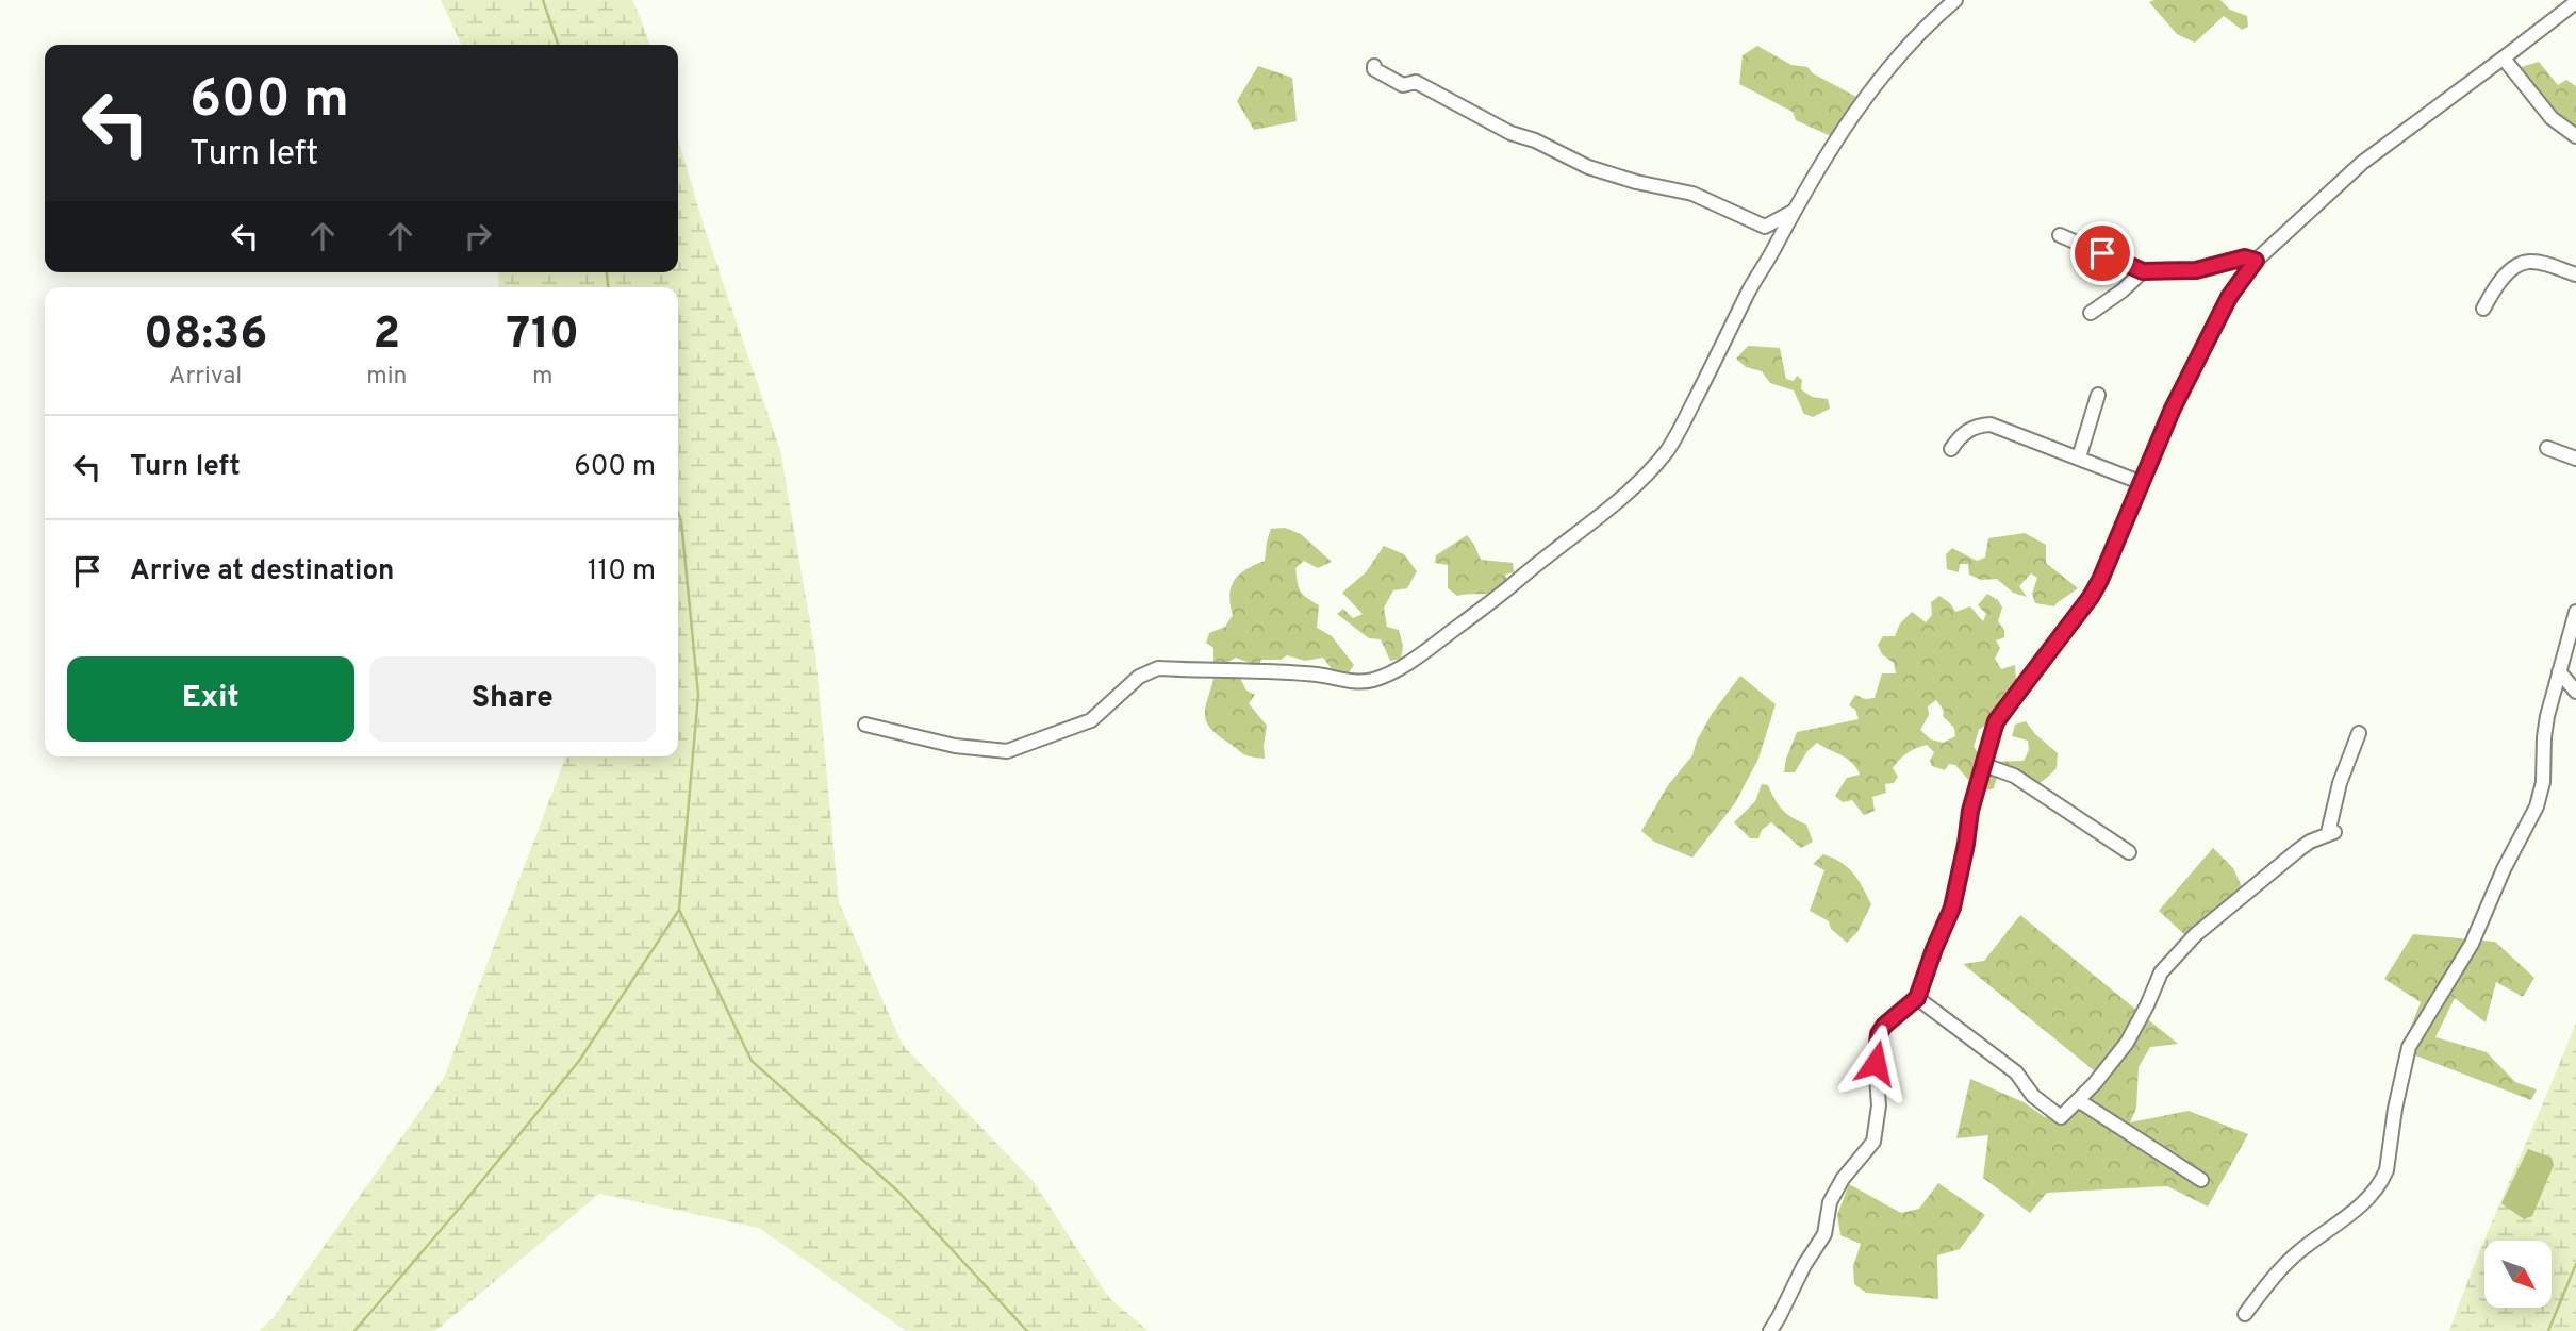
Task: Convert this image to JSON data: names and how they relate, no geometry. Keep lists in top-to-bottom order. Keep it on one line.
{"north":"bottom right","page":{"turn":["600 m","Turn left"],"eta":["08:36","Arrival","2","min","710","m"],"list":[{"name":"Turn left","value":"600 m"},{"name":"Arrive at destination","value":"110 m"}],"buttons":["Exit","Share"]}}
